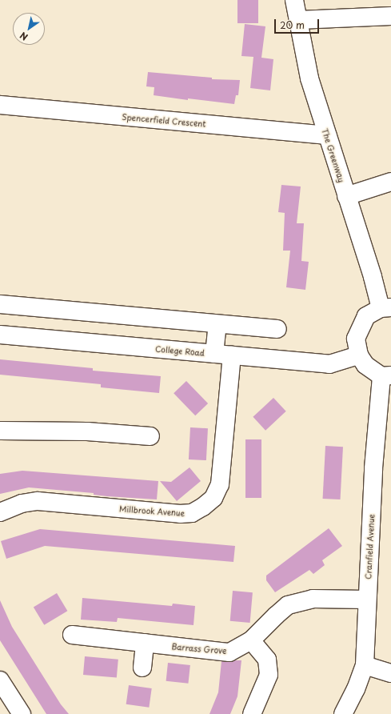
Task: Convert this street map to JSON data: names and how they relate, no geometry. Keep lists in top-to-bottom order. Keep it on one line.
{"streets":{"street":["Spencerfield Crescent","The Greenway","College Road","Millbrook Avenue","Cranfield Avenue","Barrass Grove"]},"crossings":[["Spencerfield Crescent","The Greenway"],["College Road","Millbrook Avenue"],["Cranfield Avenue","Barrass Grove"]],"scale_bar":"20 m","north":"bottom left"}
